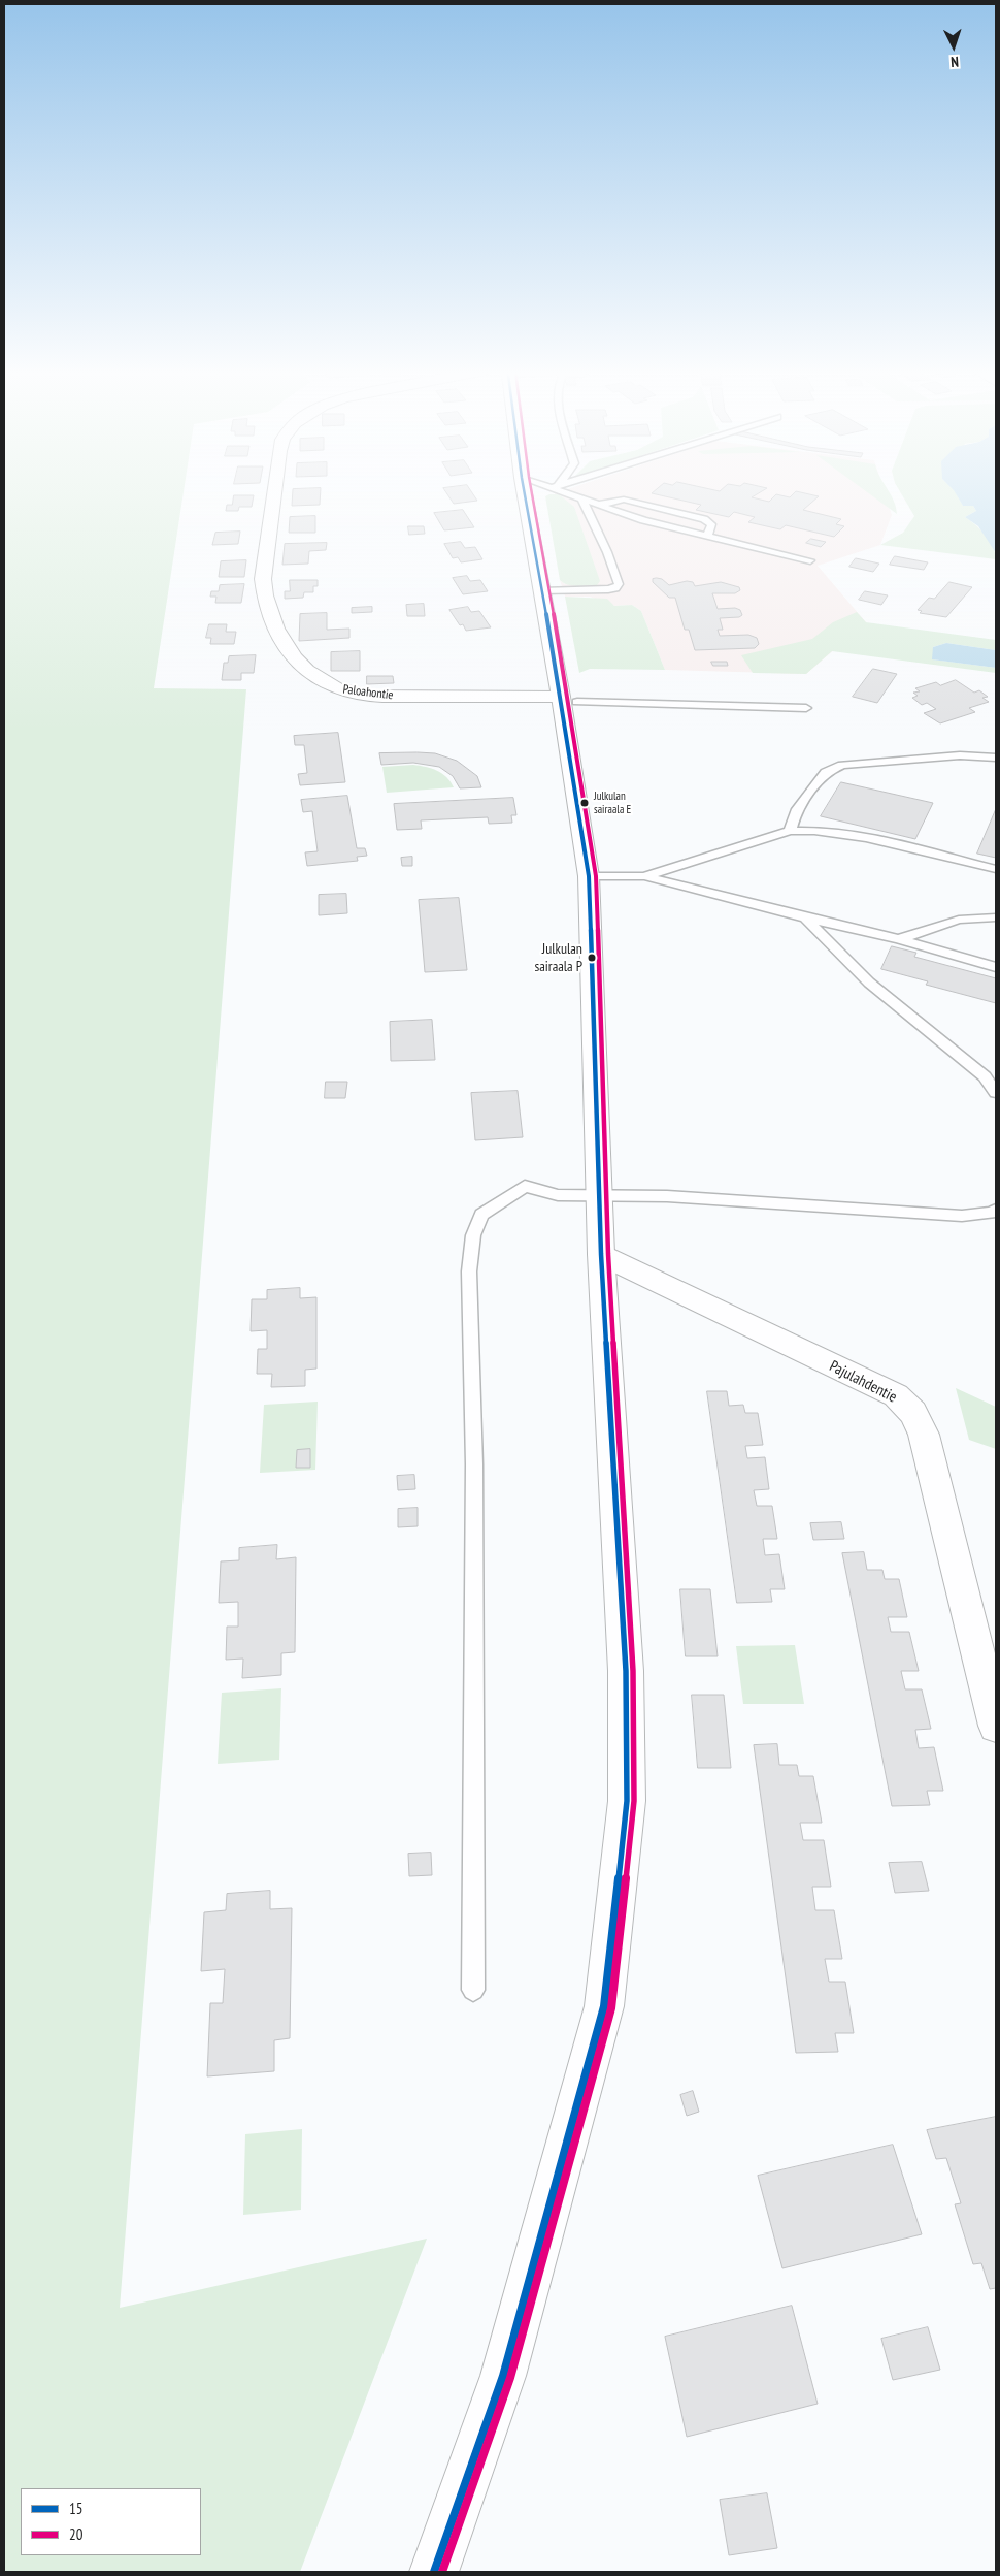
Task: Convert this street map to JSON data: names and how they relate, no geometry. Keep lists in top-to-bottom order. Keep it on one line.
{"streets":{"main road":["Paloahontie","Pajulahdentie"]},"places":["Julkulan sairaala E","Julkulan sairaala P"],"lines":["transit line 15","transit line 20"],"legend":["15","20"],"north":"bottom"}
